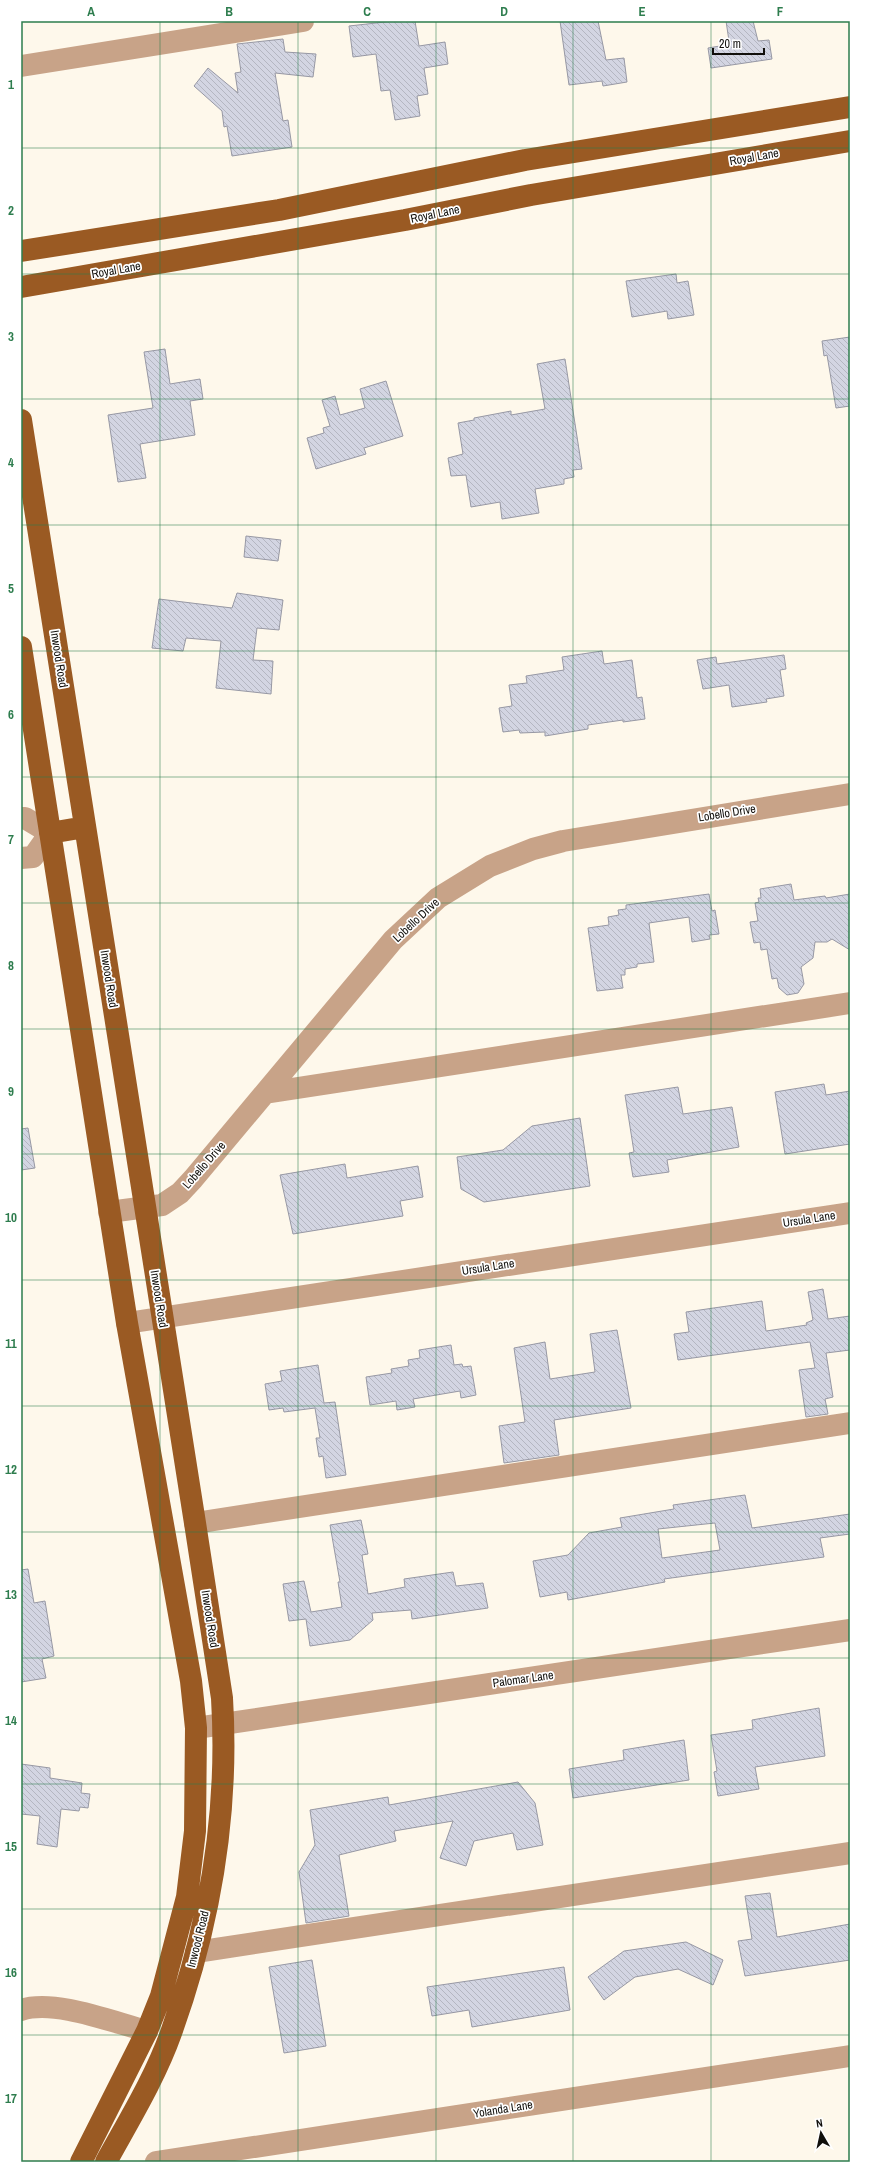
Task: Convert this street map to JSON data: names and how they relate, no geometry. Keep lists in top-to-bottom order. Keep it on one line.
{"streets":{"main road":["Royal Lane","Inwood Road"],"street":["Lobello Drive","Ursula Lane","Palomar Lane","Yolanda Lane"]},"crossings":[["Inwood Road","Lobello Drive"],["Inwood Road","Ursula Lane"],["Inwood Road","Palomar Lane"]],"scale_bar":"20 m","north":"top","grid":{"columns":["A","B","C","D","E","F"],"rows":["1","2","3","4","5","6","7","8","9","10","11","12","13","14","15","16","17"]}}
